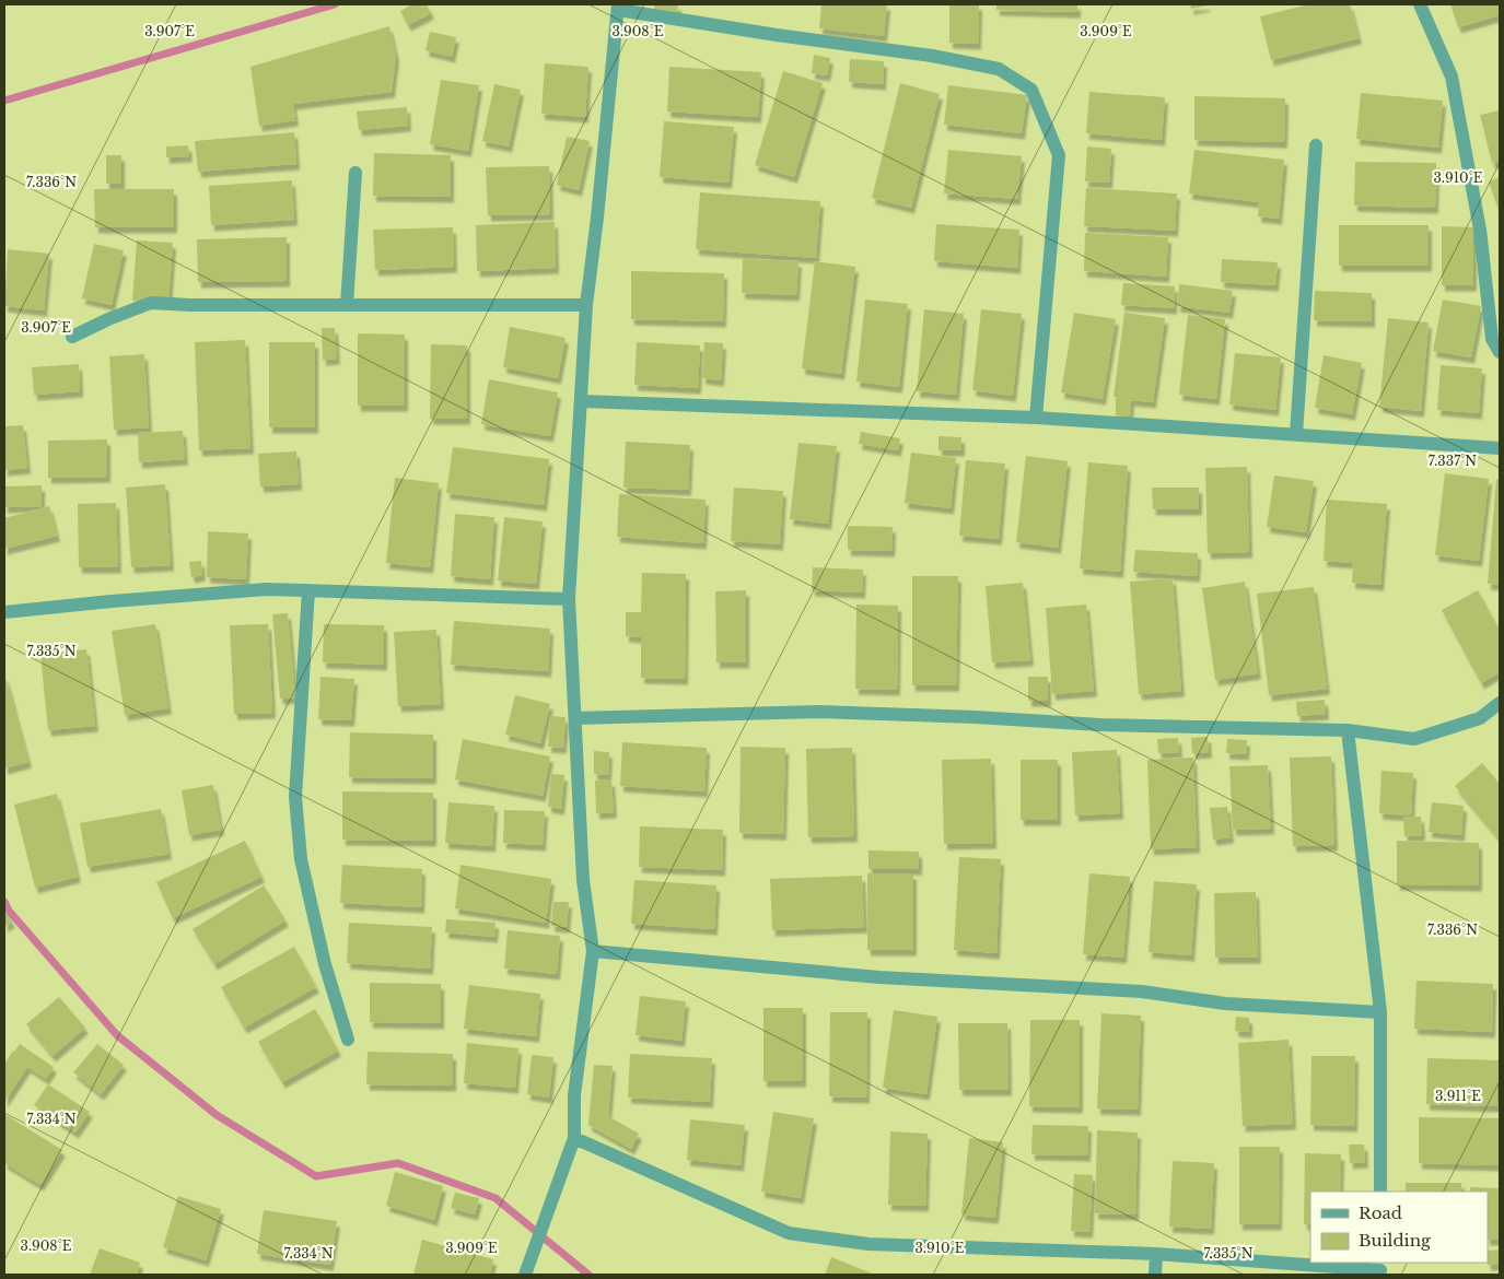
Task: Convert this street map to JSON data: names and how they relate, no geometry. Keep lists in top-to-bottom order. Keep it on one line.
{"legend":["Road","Building"],"coordinates":["3.907°E","3.908°E","3.909°E","3.910°E","7.336°N","7.337°N","7.335°N","3.911°E","7.334°N"]}
